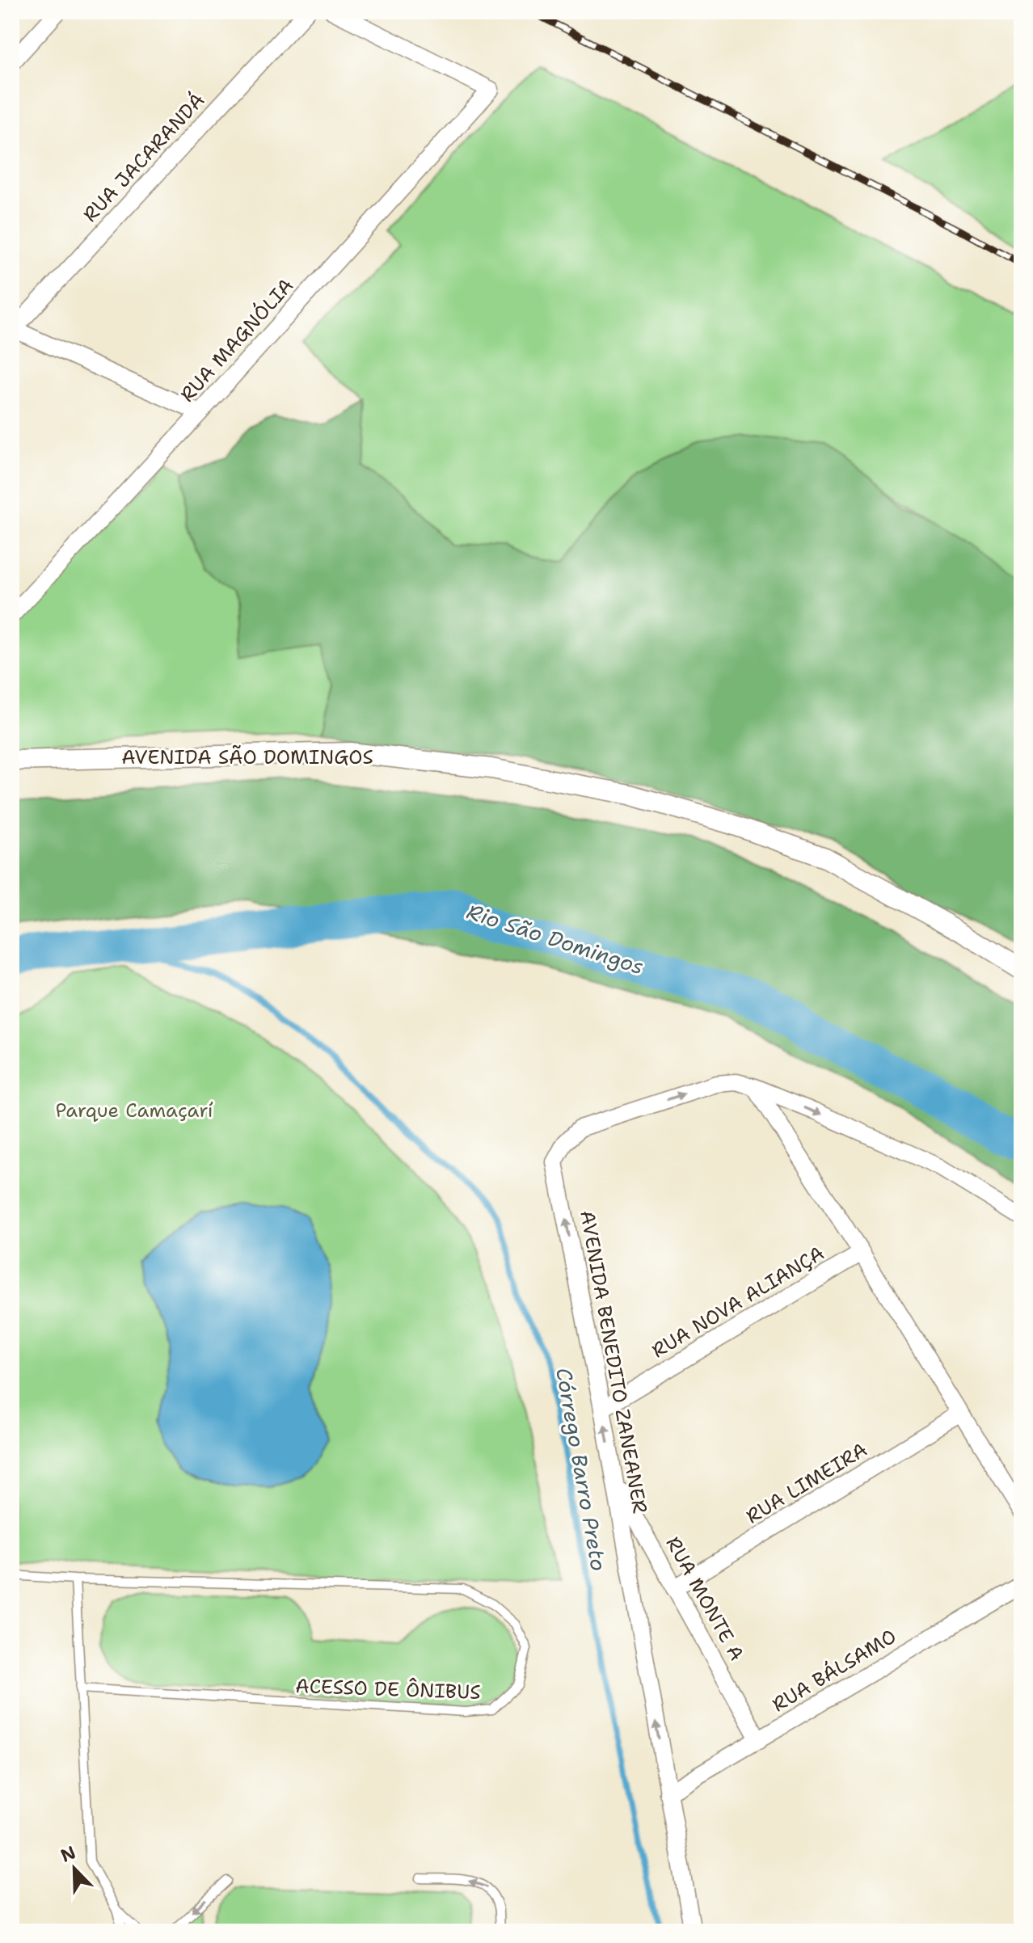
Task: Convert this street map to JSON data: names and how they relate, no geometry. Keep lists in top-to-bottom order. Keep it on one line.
{"streets":{"street":["RUA JACARANDÁ","RUA MAGNÓLIA","AVENIDA SÃO DOMINGOS","RUA NOVA ALIANÇA","AVENIDA BENEDITO ZANEANER","RUA LIMEIRA","RUA MONTE A","RUA BÁLSAMO"],"lane":["ACESSO DE ÔNIBUS"]},"crossings":[["RUA NOVA ALIANÇA","AVENIDA BENEDITO ZANEANER"],["AVENIDA BENEDITO ZANEANER","RUA MONTE A"],["AVENIDA BENEDITO ZANEANER","RUA BÁLSAMO"],["RUA LIMEIRA","RUA MONTE A"],["RUA MONTE A","RUA BÁLSAMO"]],"one_way":["AVENIDA BENEDITO ZANEANER"],"water":["Rio São Domingos","Córrego Barro Preto"],"parks":["Parque Camaçarí"],"north":"top left"}
